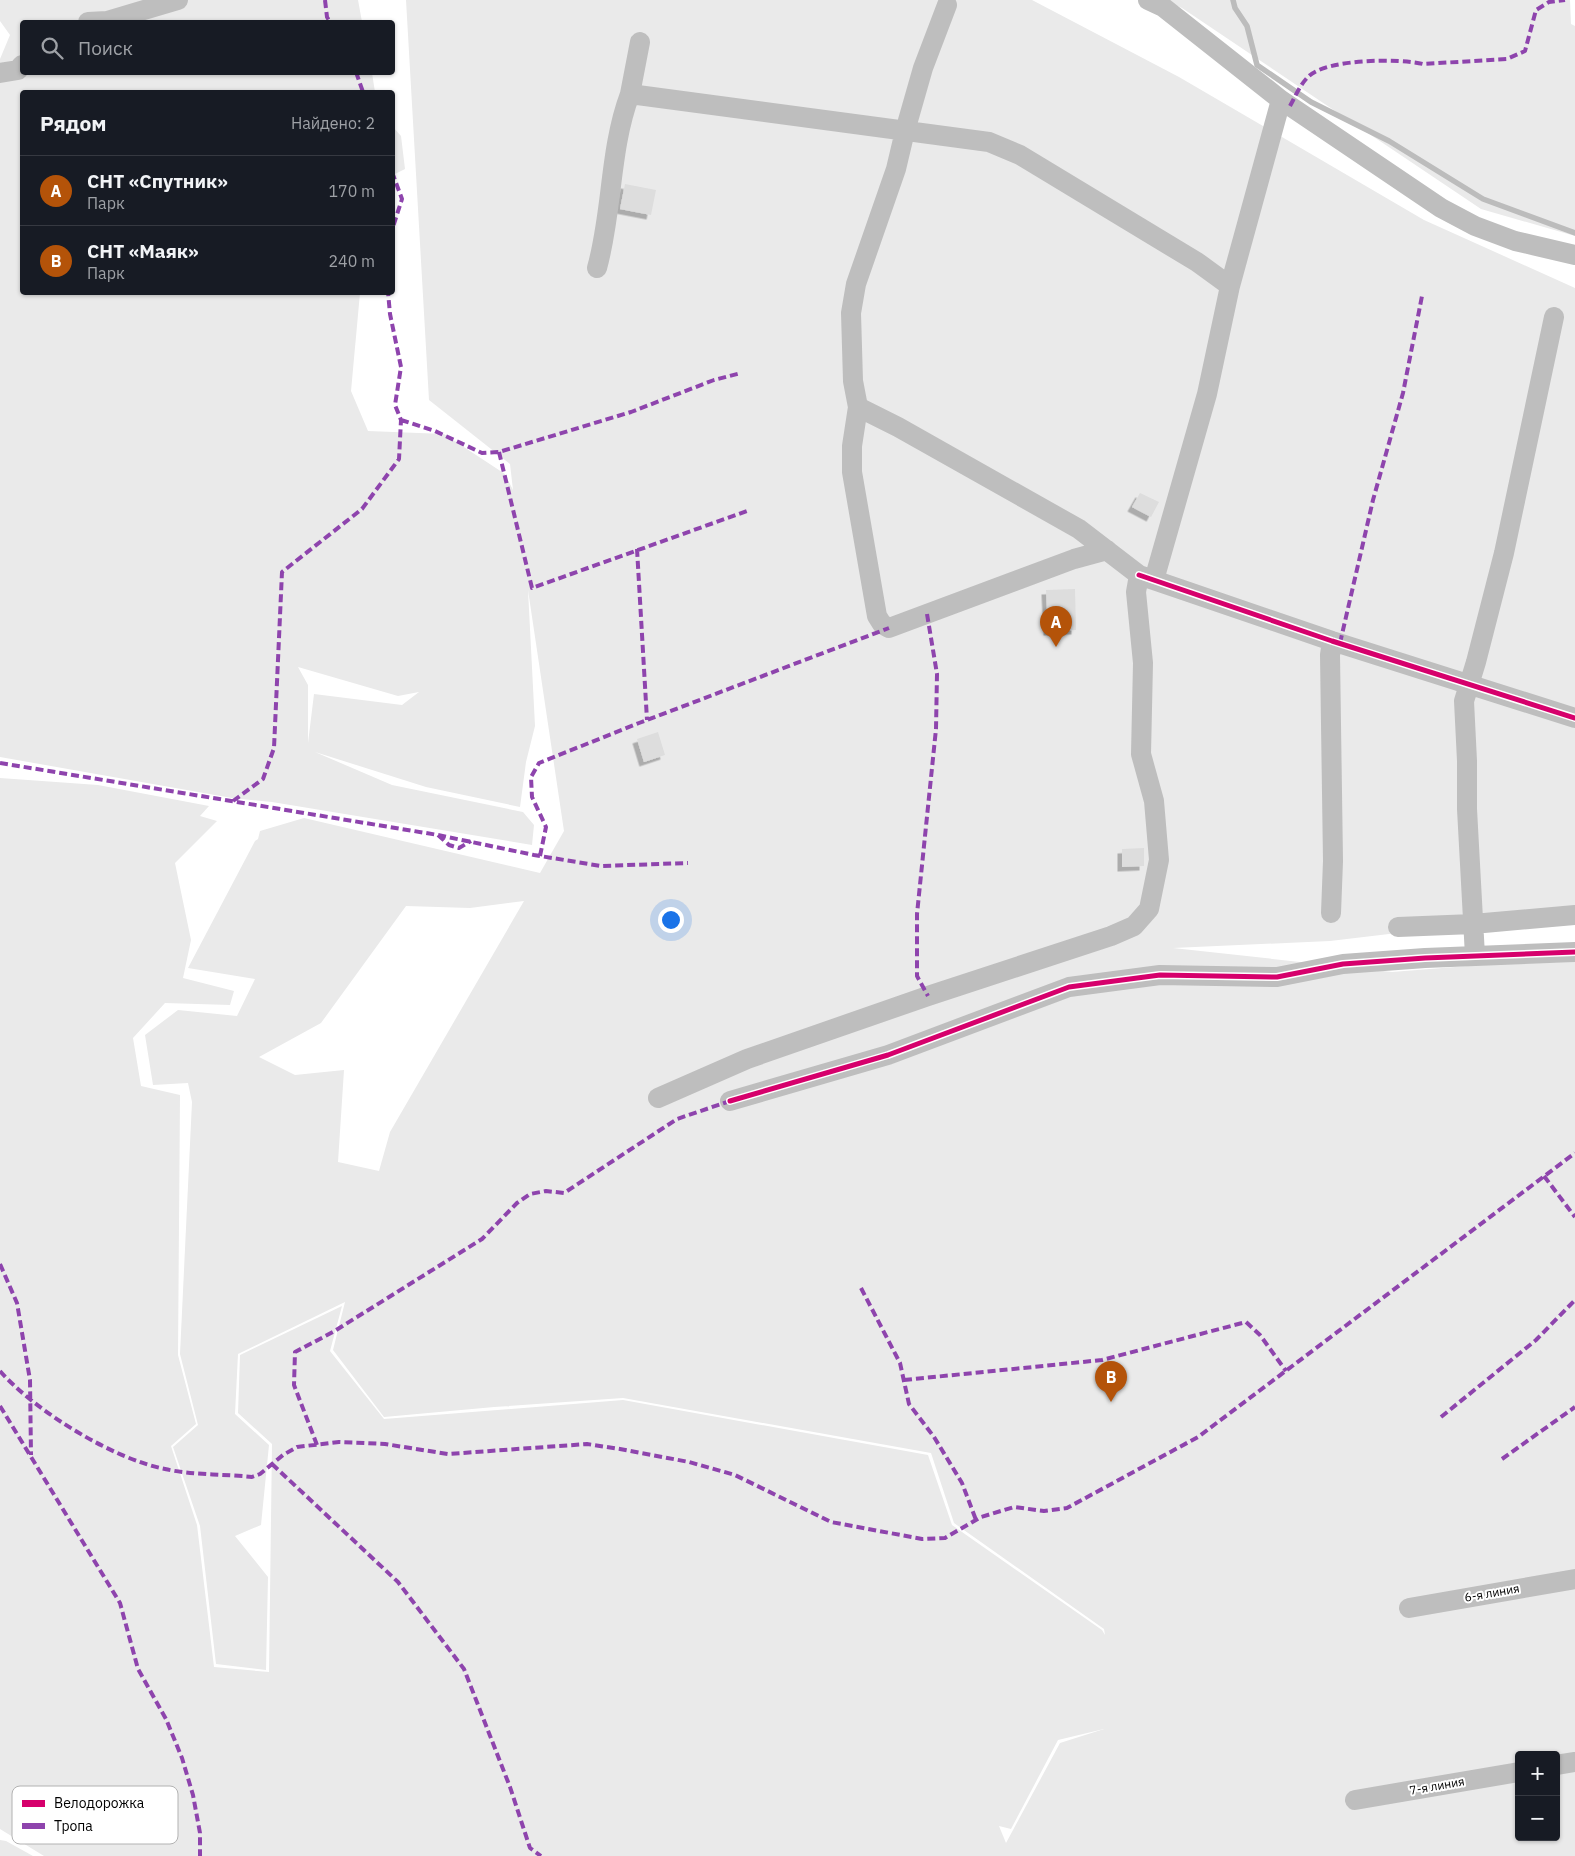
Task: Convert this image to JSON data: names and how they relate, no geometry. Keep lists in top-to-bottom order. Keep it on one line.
{"streets":{"street":["6-я линия","7-я линия"]},"legend":["Велодорожка","Тропа"],"page":{"search":"Поиск","heading":["Рядом","Найдено: 2"],"list":[{"mark":"A","name":"СНТ «Спутник»","note":"Парк","value":"170 m"},{"mark":"B","name":"СНТ «Маяк»","note":"Парк","value":"240 m"}],"pins":["A","B"],"map_buttons":["+","−"]}}
